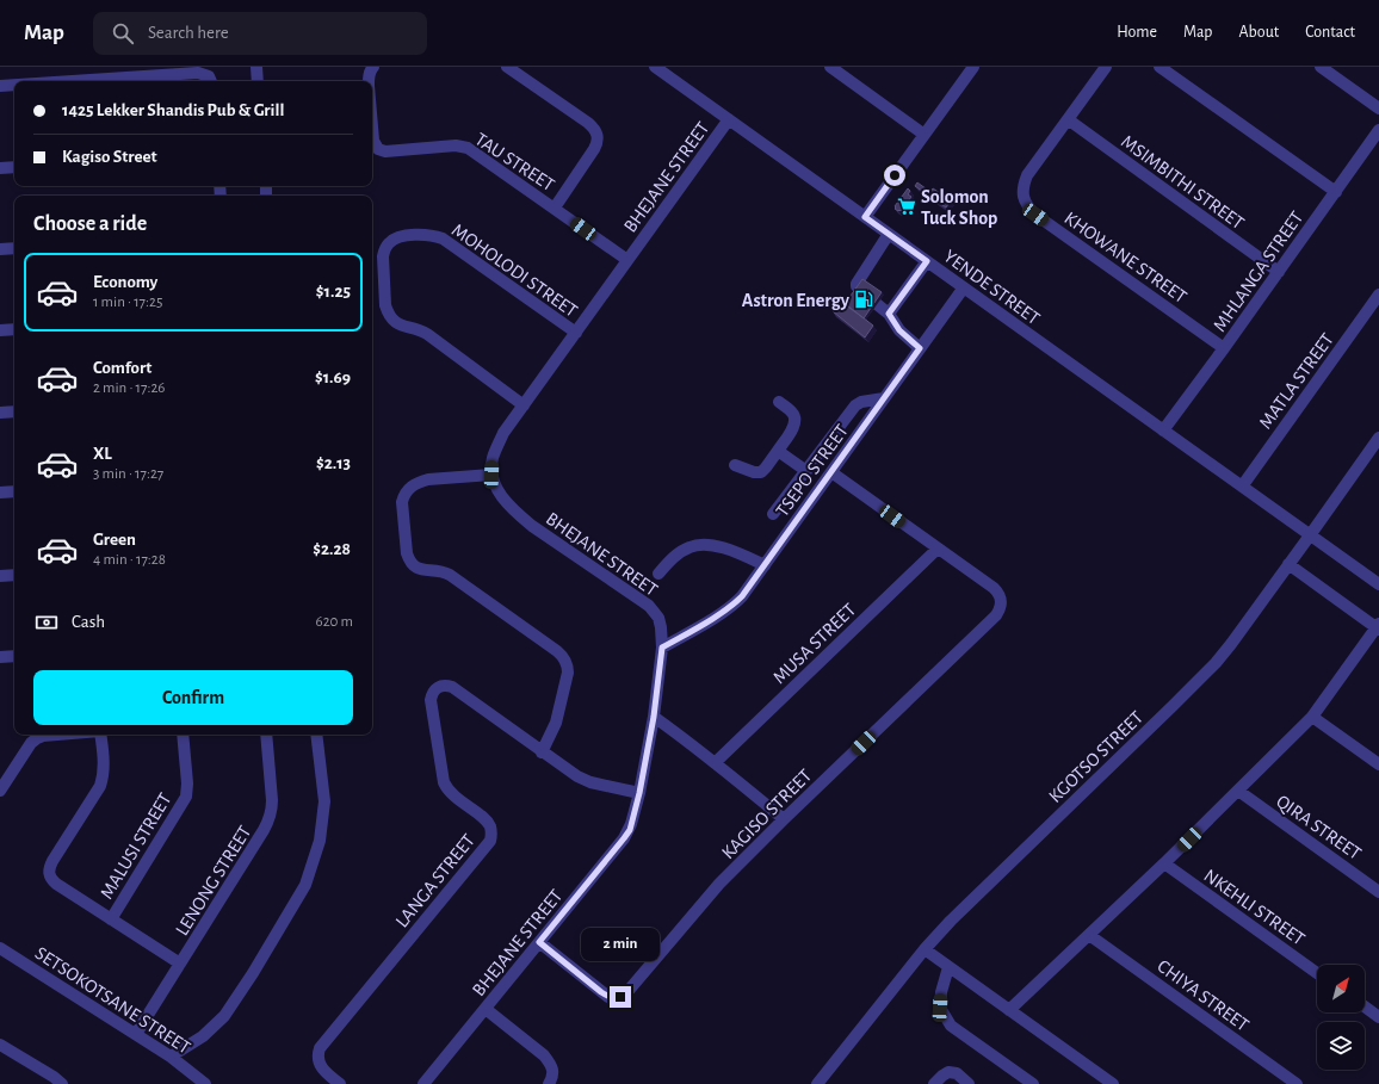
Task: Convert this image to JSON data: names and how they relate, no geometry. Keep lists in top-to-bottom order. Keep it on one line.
{"streets":{"street":["TAU STREET","BHEJANE STREET","MSIMBITHI STREET","KHOWANE STREET","MOHOLODI STREET","MHLANGA STREET","YENDE STREET","MATLA STREET","TSEPO STREET","MUSA STREET","KGOTSO STREET","KAGISO STREET","QIRA STREET","MALUSI STREET","LENONG STREET","LANGA STREET","NKEHLI STREET","CHIYA STREET","SETSOKOTSANE STREET"]},"crossings":[["TAU STREET","BHEJANE STREET"],["BHEJANE STREET","MOHOLODI STREET"],["BHEJANE STREET","YENDE STREET"],["BHEJANE STREET","TSEPO STREET"],["BHEJANE STREET","KAGISO STREET"],["BHEJANE STREET","LANGA STREET"],["MSIMBITHI STREET","KHOWANE STREET"],["MSIMBITHI STREET","MHLANGA STREET"],["KHOWANE STREET","MHLANGA STREET"],["MHLANGA STREET","YENDE STREET"],["YENDE STREET","MATLA STREET"],["YENDE STREET","TSEPO STREET"],["YENDE STREET","KGOTSO STREET"],["MUSA STREET","KAGISO STREET"],["LENONG STREET","SETSOKOTSANE STREET"]],"places":{"supermarket":["Solomon Tuck Shop"],"fuel station":["Astron Energy"]},"north":"top right","page":{"header":"Map","search":"Search here","nav":["Home","Map","About","Contact"],"banner":["1425 Lekker Shandis Pub & Grill","Kagiso Street"],"heading":"Choose a ride","list":[{"name":"Economy","note":"1 min · 17:25","value":"$1.25"},{"name":"Comfort","note":"2 min · 17:26","value":"$1.69"},{"name":"XL","note":"3 min · 17:27","value":"$2.13"},{"name":"Green","note":"4 min · 17:28","value":"$2.28"}],"pay":["Cash","620 m"],"buttons":"Confirm","bubble":"2 min"}}
